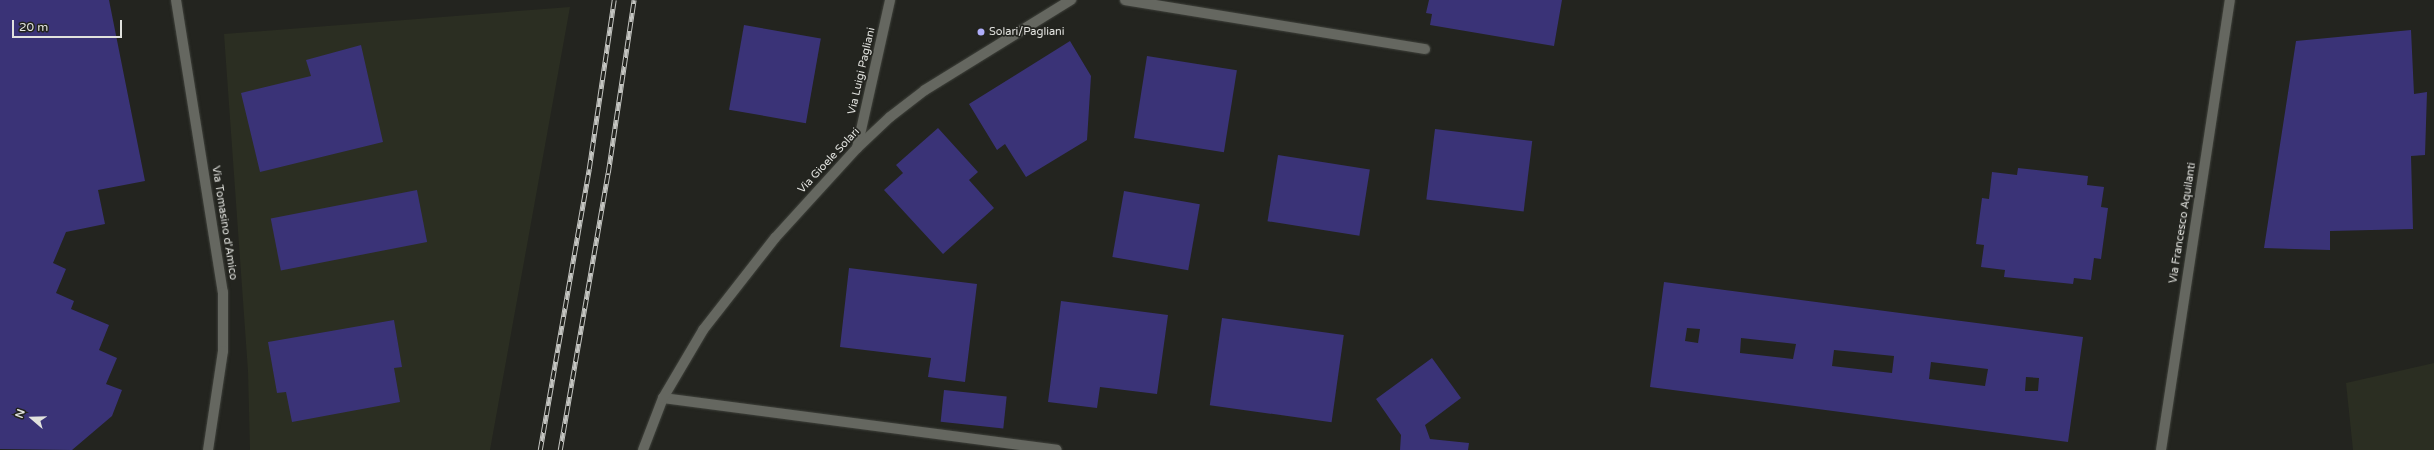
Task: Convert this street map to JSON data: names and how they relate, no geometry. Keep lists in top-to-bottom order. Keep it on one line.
{"streets":{"street":["Via Luigi Pagliani","Via Gioele Solari","Via Tomasino d'Amico","Via Francesco Aquilanti"]},"crossings":[["Via Luigi Pagliani","Via Gioele Solari"]],"places":["Solari/Pagliani"],"scale_bar":"20 m","north":"left"}
